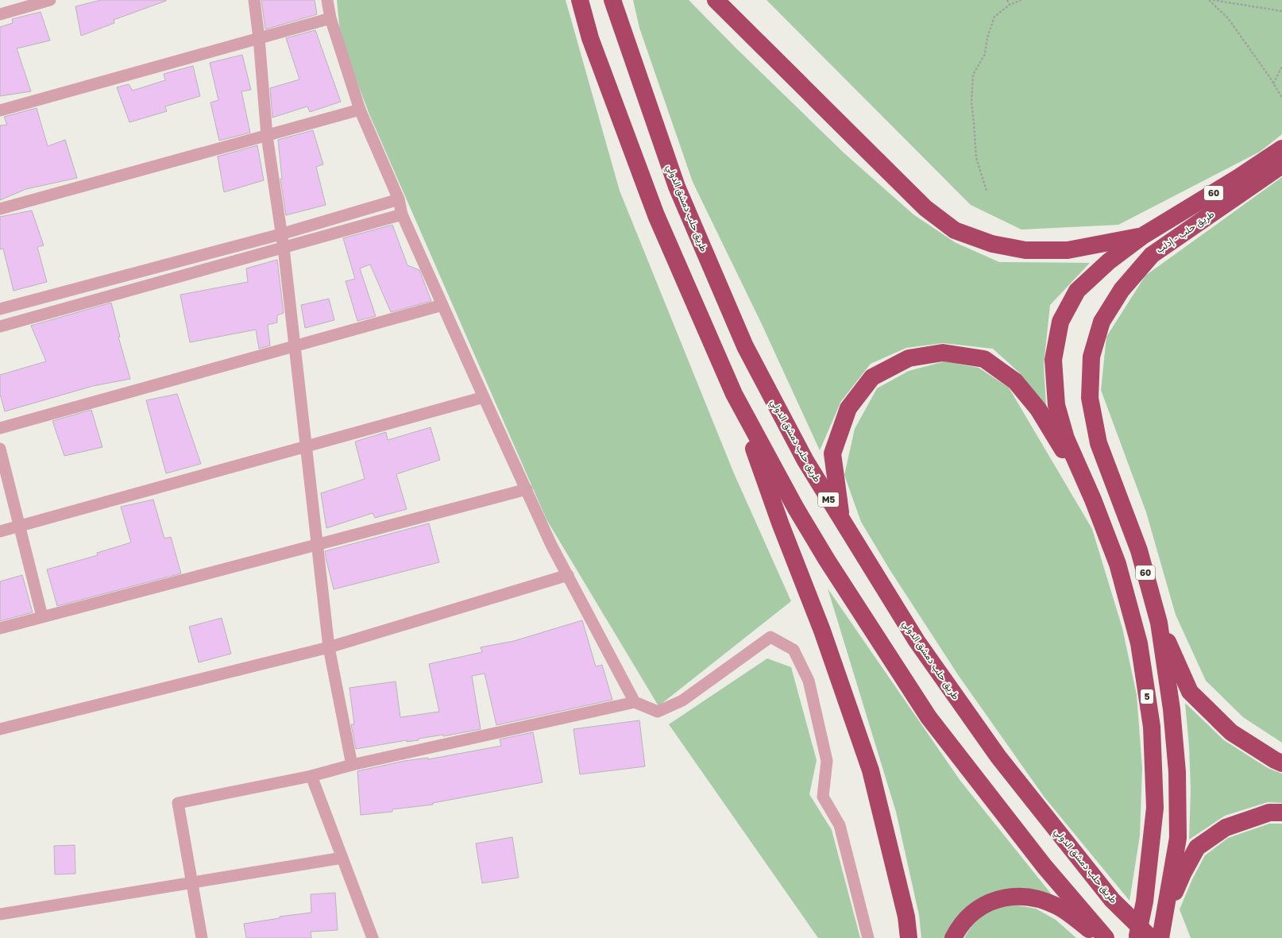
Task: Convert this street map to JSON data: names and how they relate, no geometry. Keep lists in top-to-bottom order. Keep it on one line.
{"streets":{"highway":["60","طريق حلب دمشق الدولي","طريق حلب - إدلب","M5","5"]},"crossings":[["60","طريق حلب - إدلب"],["60","5"]]}
